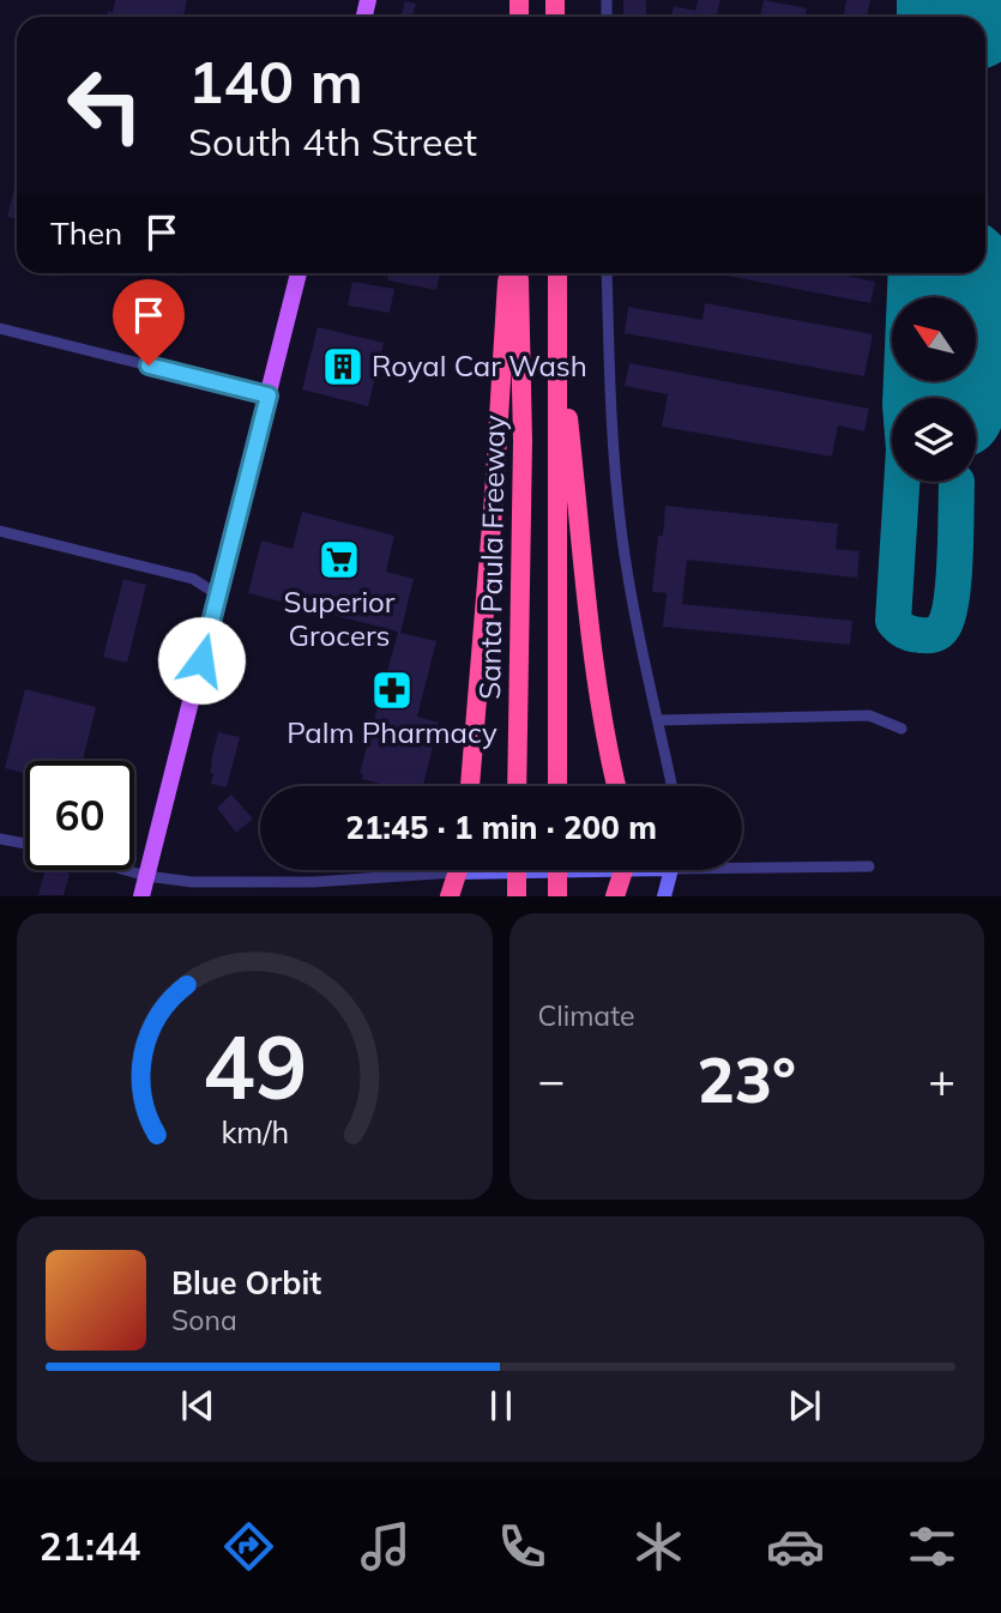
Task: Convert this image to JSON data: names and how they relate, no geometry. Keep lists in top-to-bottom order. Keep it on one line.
{"streets":{"highway":["Santa Paula Freeway"]},"places":{"building":["Royal Car Wash"],"supermarket":["Superior Grocers"],"pharmacy":["Palm Pharmacy"]},"north":"top left","page":{"turn":["140 m","South 4th Street"],"then":"Then","limit":"60","trip":"21:45 · 1 min · 200 m","tile":"Climate","heat":["−","23°","+"],"song":["Blue Orbit","Sona"],"tabs":"21:44","gauge":["49","km/h"]}}
